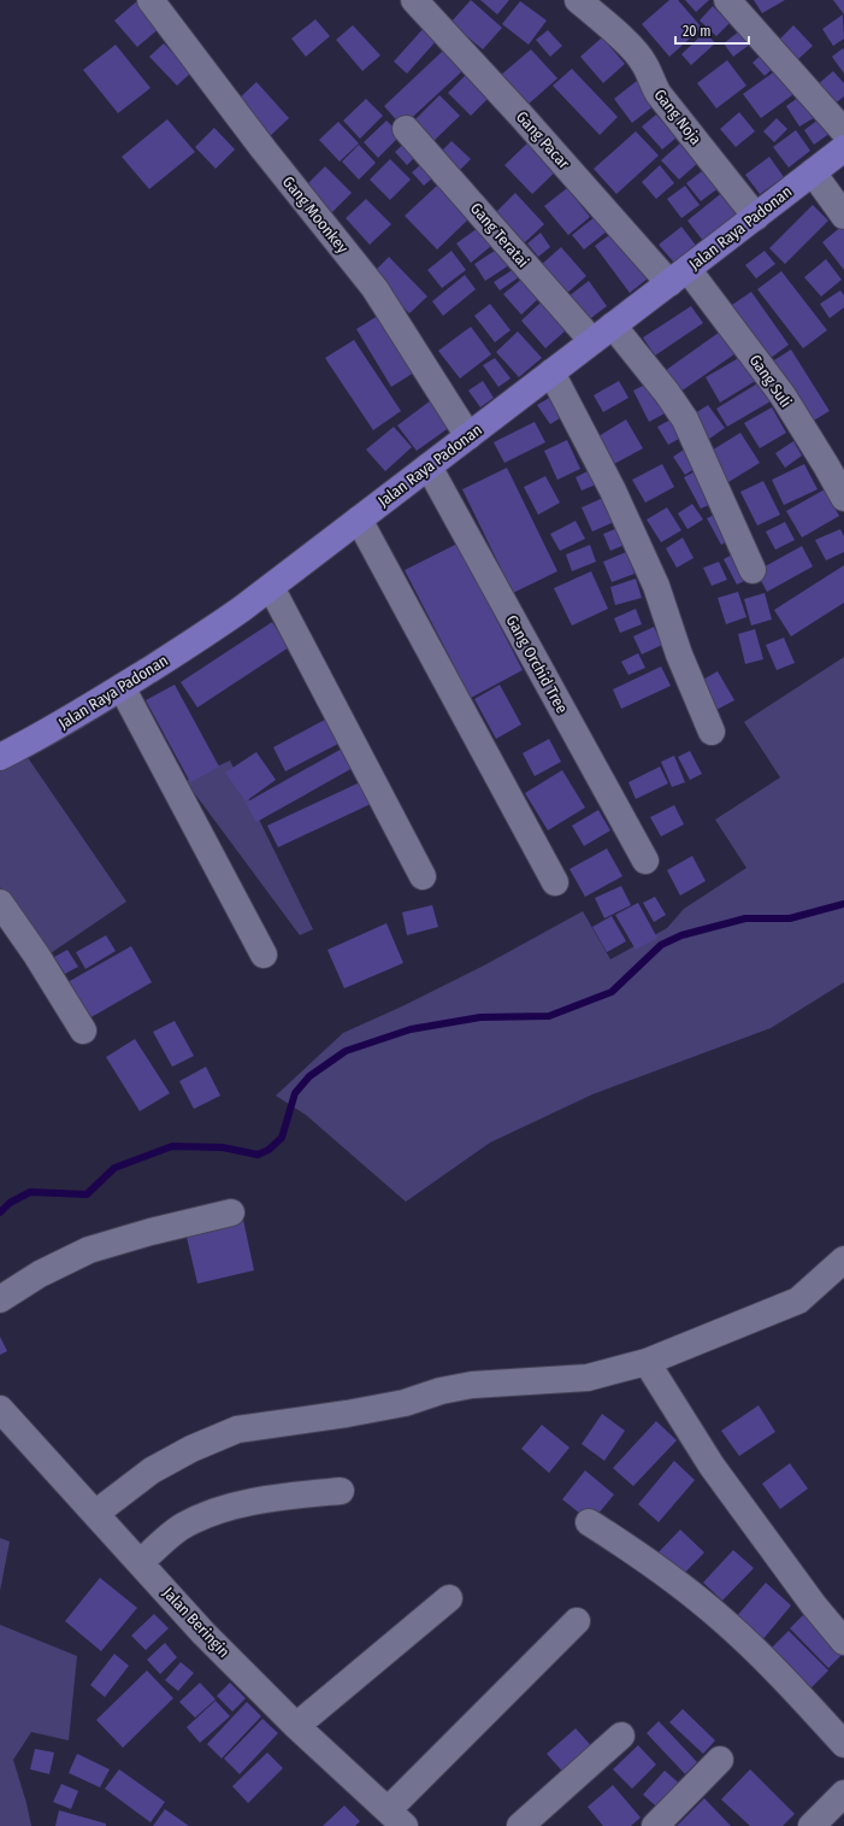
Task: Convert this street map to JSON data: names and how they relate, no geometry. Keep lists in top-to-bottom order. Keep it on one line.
{"streets":{"main road":["Jalan Raya Padonan"],"street":["Gang Noja","Gang Pacar","Gang Moonkey","Gang Teratai","Gang Suli","Gang Orchid Tree","Jalan Beringin"]},"crossings":[["Gang Noja","Jalan Raya Padonan"],["Gang Pacar","Jalan Raya Padonan"],["Gang Pacar","Gang Suli"],["Gang Moonkey","Jalan Raya Padonan"],["Jalan Raya Padonan","Gang Teratai"],["Jalan Raya Padonan","Gang Suli"],["Jalan Raya Padonan","Gang Orchid Tree"]],"scale_bar":"20 m"}
